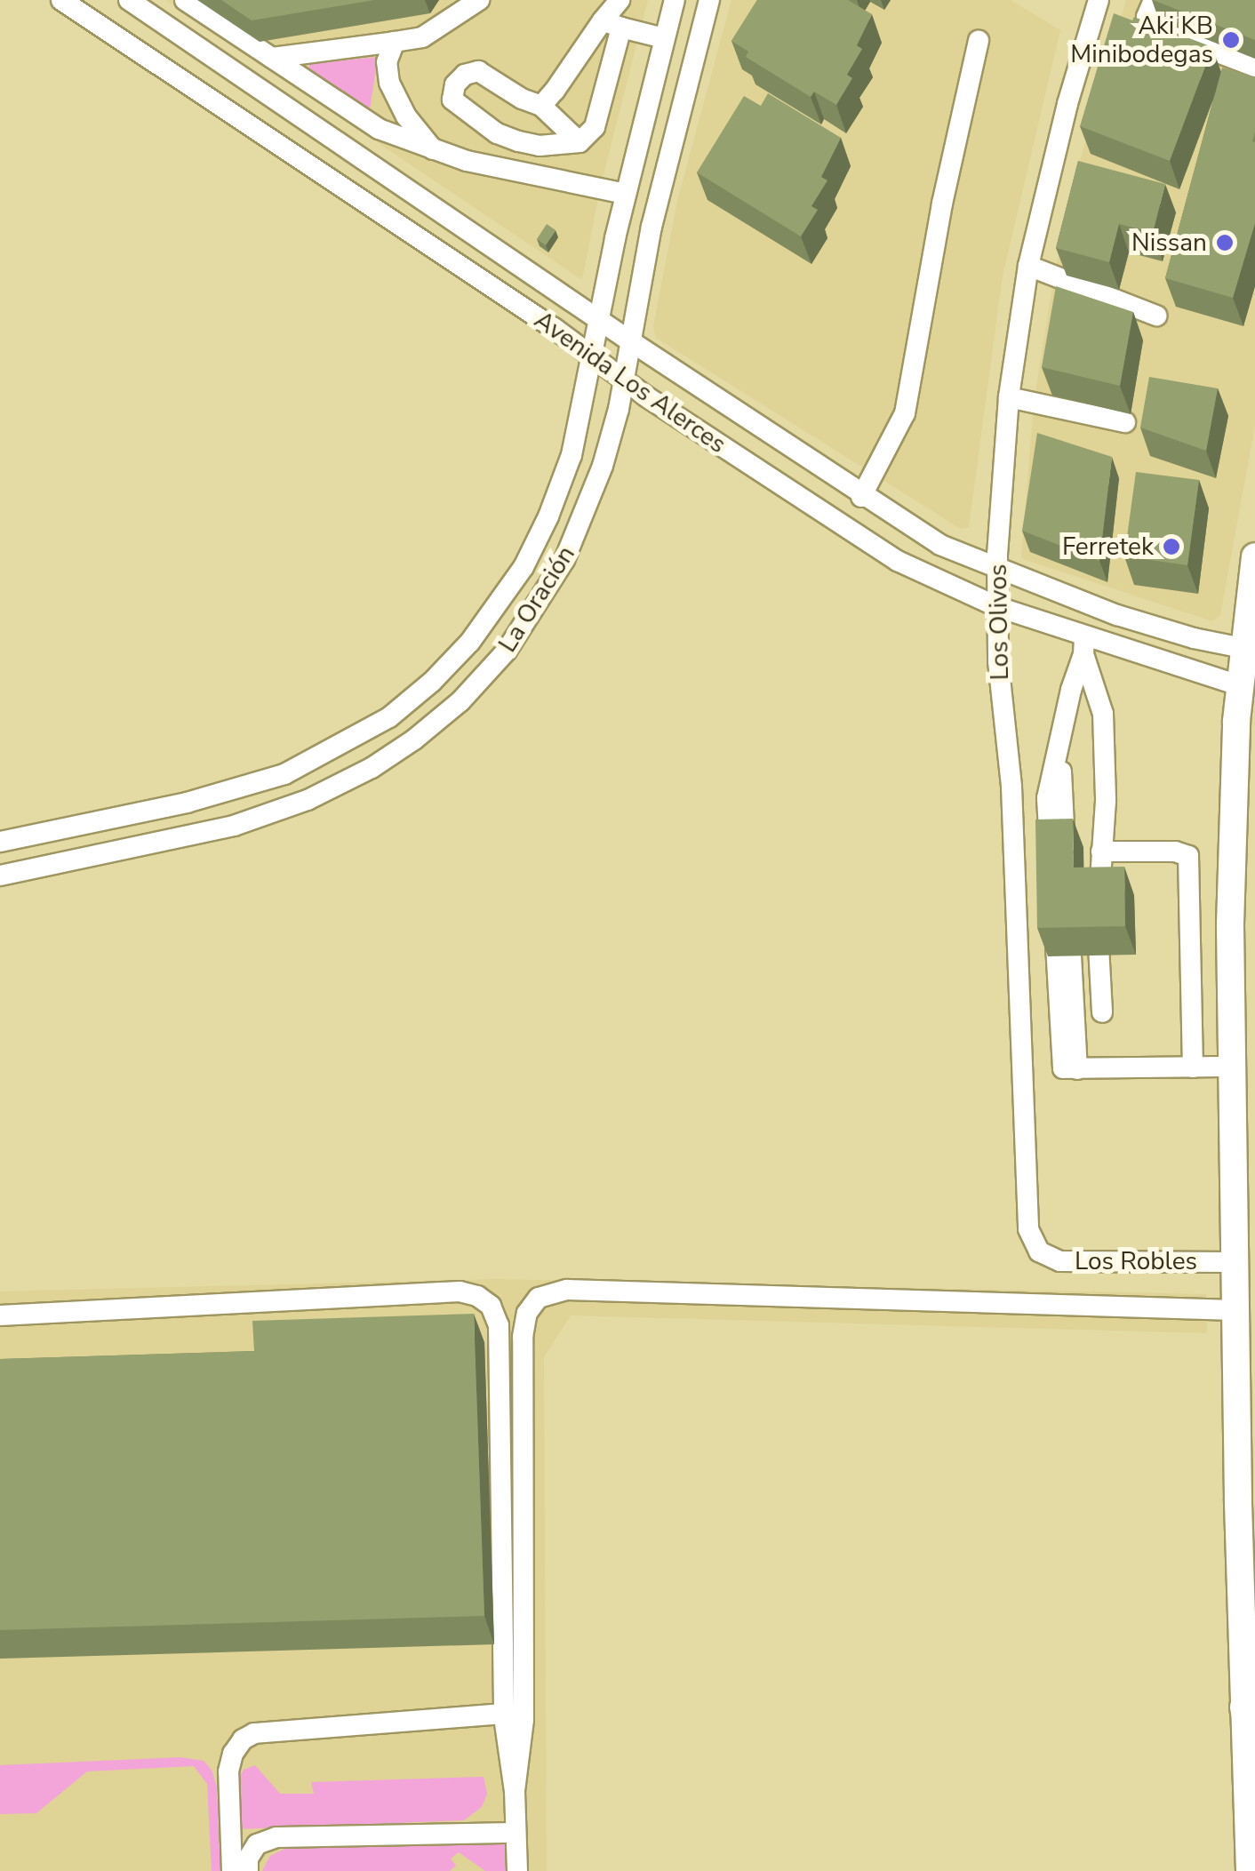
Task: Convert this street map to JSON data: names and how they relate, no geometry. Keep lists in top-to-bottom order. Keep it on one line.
{"streets":{"street":["Avenida Los Alerces","La Oración","Los Olivos","Los Robles"]},"crossings":[["Avenida Los Alerces","La Oración"],["Avenida Los Alerces","Los Olivos"],["Los Olivos","Los Robles"]],"places":["Aki KB Minibodegas","Nissan","Ferretek"]}
